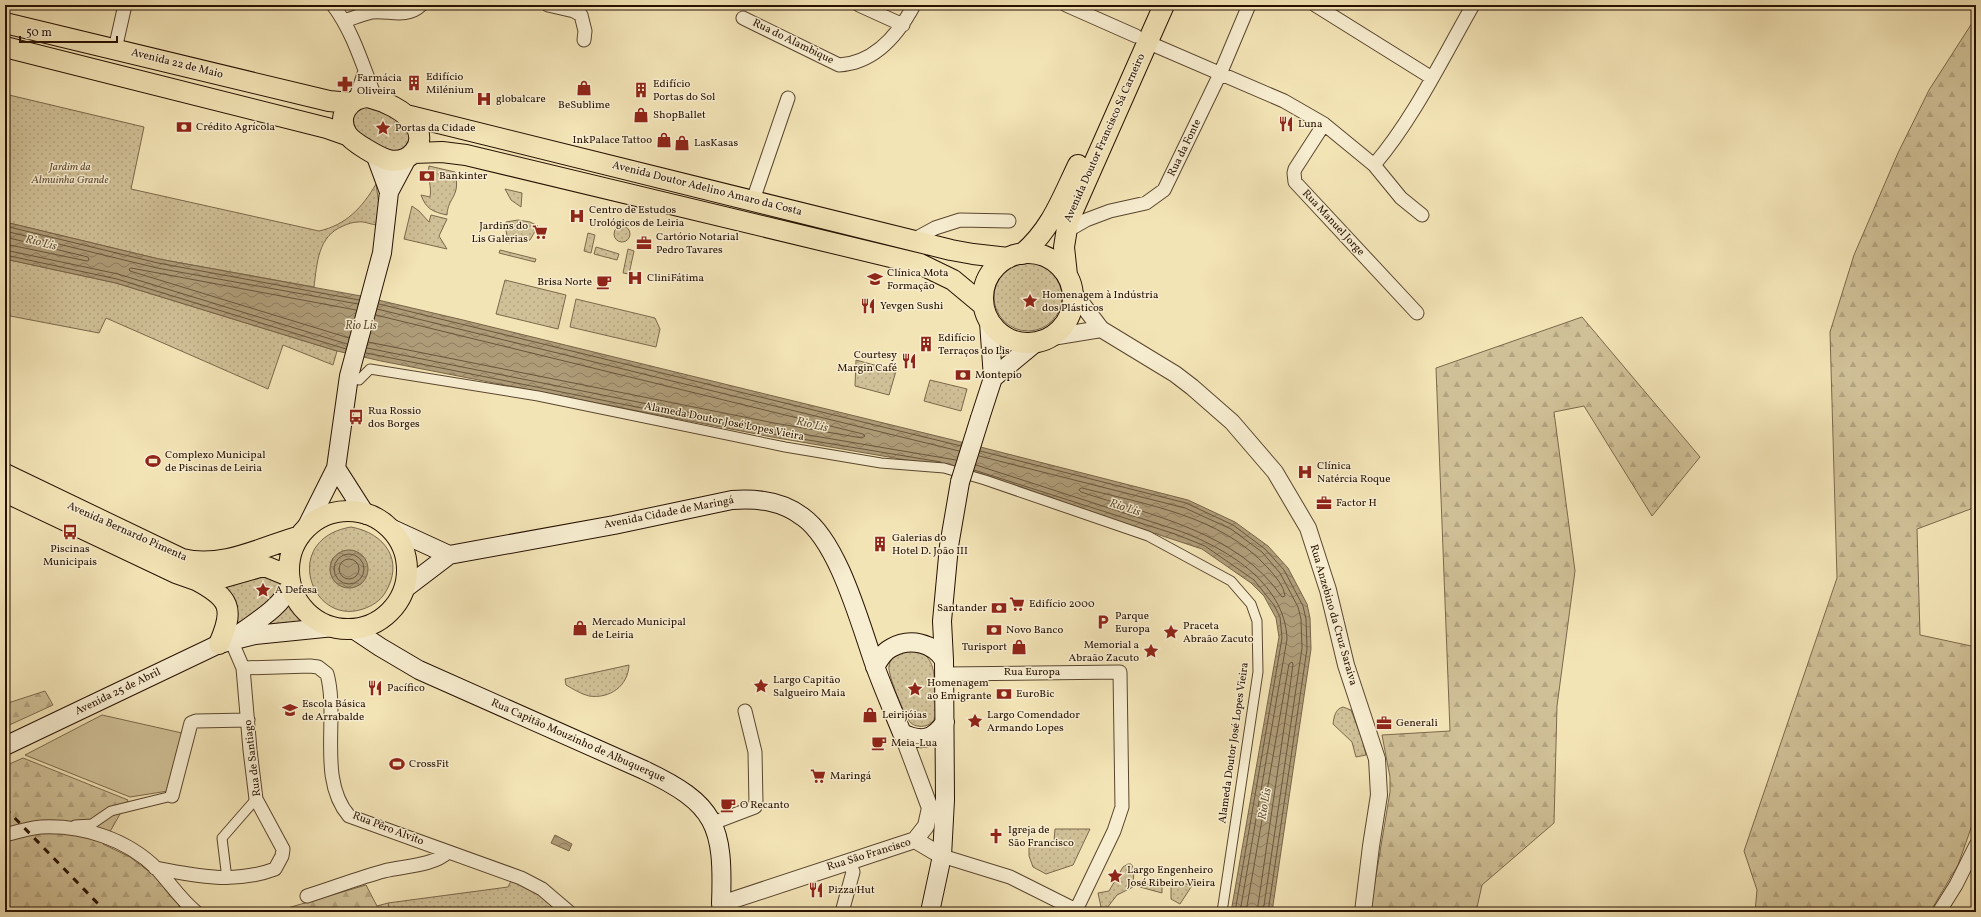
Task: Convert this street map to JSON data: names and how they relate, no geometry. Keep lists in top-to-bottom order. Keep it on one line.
{"streets":{"main road":["Avenida 22 de Maio","Avenida Doutor Francisco Sá Carneiro","Avenida Doutor Adelino Amaro da Costa","Avenida Cidade de Maringá","Avenida Bernardo Pimenta","Avenida 25 de Abril","Rua Capitão Mouzinho de Albuquerque"],"street":["Rua do Alambique","Rua da Fonte","Rua Manuel Jorge","Alameda Doutor José Lopes Vieira","Rua Anzebino da Cruz Saraiva","Rua Europa","Rua de Santiago","Rua Pêro Alvito","Rua São Francisco"]},"crossings":[["Avenida 22 de Maio","Avenida Doutor Adelino Amaro da Costa"],["Avenida Doutor Francisco Sá Carneiro","Rua da Fonte"],["Avenida Doutor Francisco Sá Carneiro","Avenida Doutor Adelino Amaro da Costa"],["Avenida Doutor Francisco Sá Carneiro","Rua Anzebino da Cruz Saraiva"],["Avenida Doutor Adelino Amaro da Costa","Rua Anzebino da Cruz Saraiva"],["Avenida Cidade de Maringá","Avenida Bernardo Pimenta"],["Avenida Cidade de Maringá","Rua Europa"],["Avenida Cidade de Maringá","Avenida 25 de Abril"],["Avenida Cidade de Maringá","Rua Capitão Mouzinho de Albuquerque"],["Avenida Cidade de Maringá","Rua São Francisco"],["Avenida Bernardo Pimenta","Avenida 25 de Abril"],["Avenida Bernardo Pimenta","Rua Capitão Mouzinho de Albuquerque"],["Rua Europa","Rua São Francisco"],["Avenida 25 de Abril","Rua Capitão Mouzinho de Albuquerque"],["Avenida 25 de Abril","Rua de Santiago"],["Rua Capitão Mouzinho de Albuquerque","Rua São Francisco"],["Rua de Santiago","Rua Pêro Alvito"]],"water":["Rio Lis"],"parks":["Jardim da Almuinha Grande"],"places":{"building":["Edifício Milénium","Edifício Portas do Sol","Edifício Terraços do Lis","Galerias do Hotel D. João III"],"pharmacy":["Farmácia Oliveira"],"shop":["BeSublime","ShopBallet","InkPalace Tattoo","LasKasas","Mercado Municipal de Leiria","Turisport","Leirijóias"],"hospital":["globalcare","Centro de Estudos Urológicos de Leiria","CliniFátima","Clínica Natércia Roque"],"restaurant":["Luna","Yevgen Sushi","Courtesy Margin Café","Pacífico","Pizza Hut"],"bank":["Crédito Agrícola","Bankinter","Montepio","Santander","Novo Banco","EuroBic"],"place":["Portas da Cidade","Homenagem à Indústria dos Plásticos","A Defesa","Praceta Abraão Zacuto","Memorial a Abraão Zacuto","Largo Capitão Salgueiro Maia","Homenagem ao Emigrante","Largo Comendador Armando Lopes","Largo Engenheiro José Ribeiro Vieira"],"supermarket":["Jardins do Lis Galerias","Edifício 2000","Maringá"],"office":["Cartório Notarial Pedro Tavares","Factor H","Generali"],"school or university":["Clínica Mota Formação","Escola Básica de Arrabalde"],"cafe":["Brisa Norte","Meia-Lua","O Recanto"],"bus stop":["Rua Rossio dos Borges","Piscinas Municipais"],"sports":["Complexo Municipal de Piscinas de Leiria","CrossFit"],"parking":["Parque Europa"],"church":["Igreja de São Francisco"]},"scale_bar":"50 m"}
